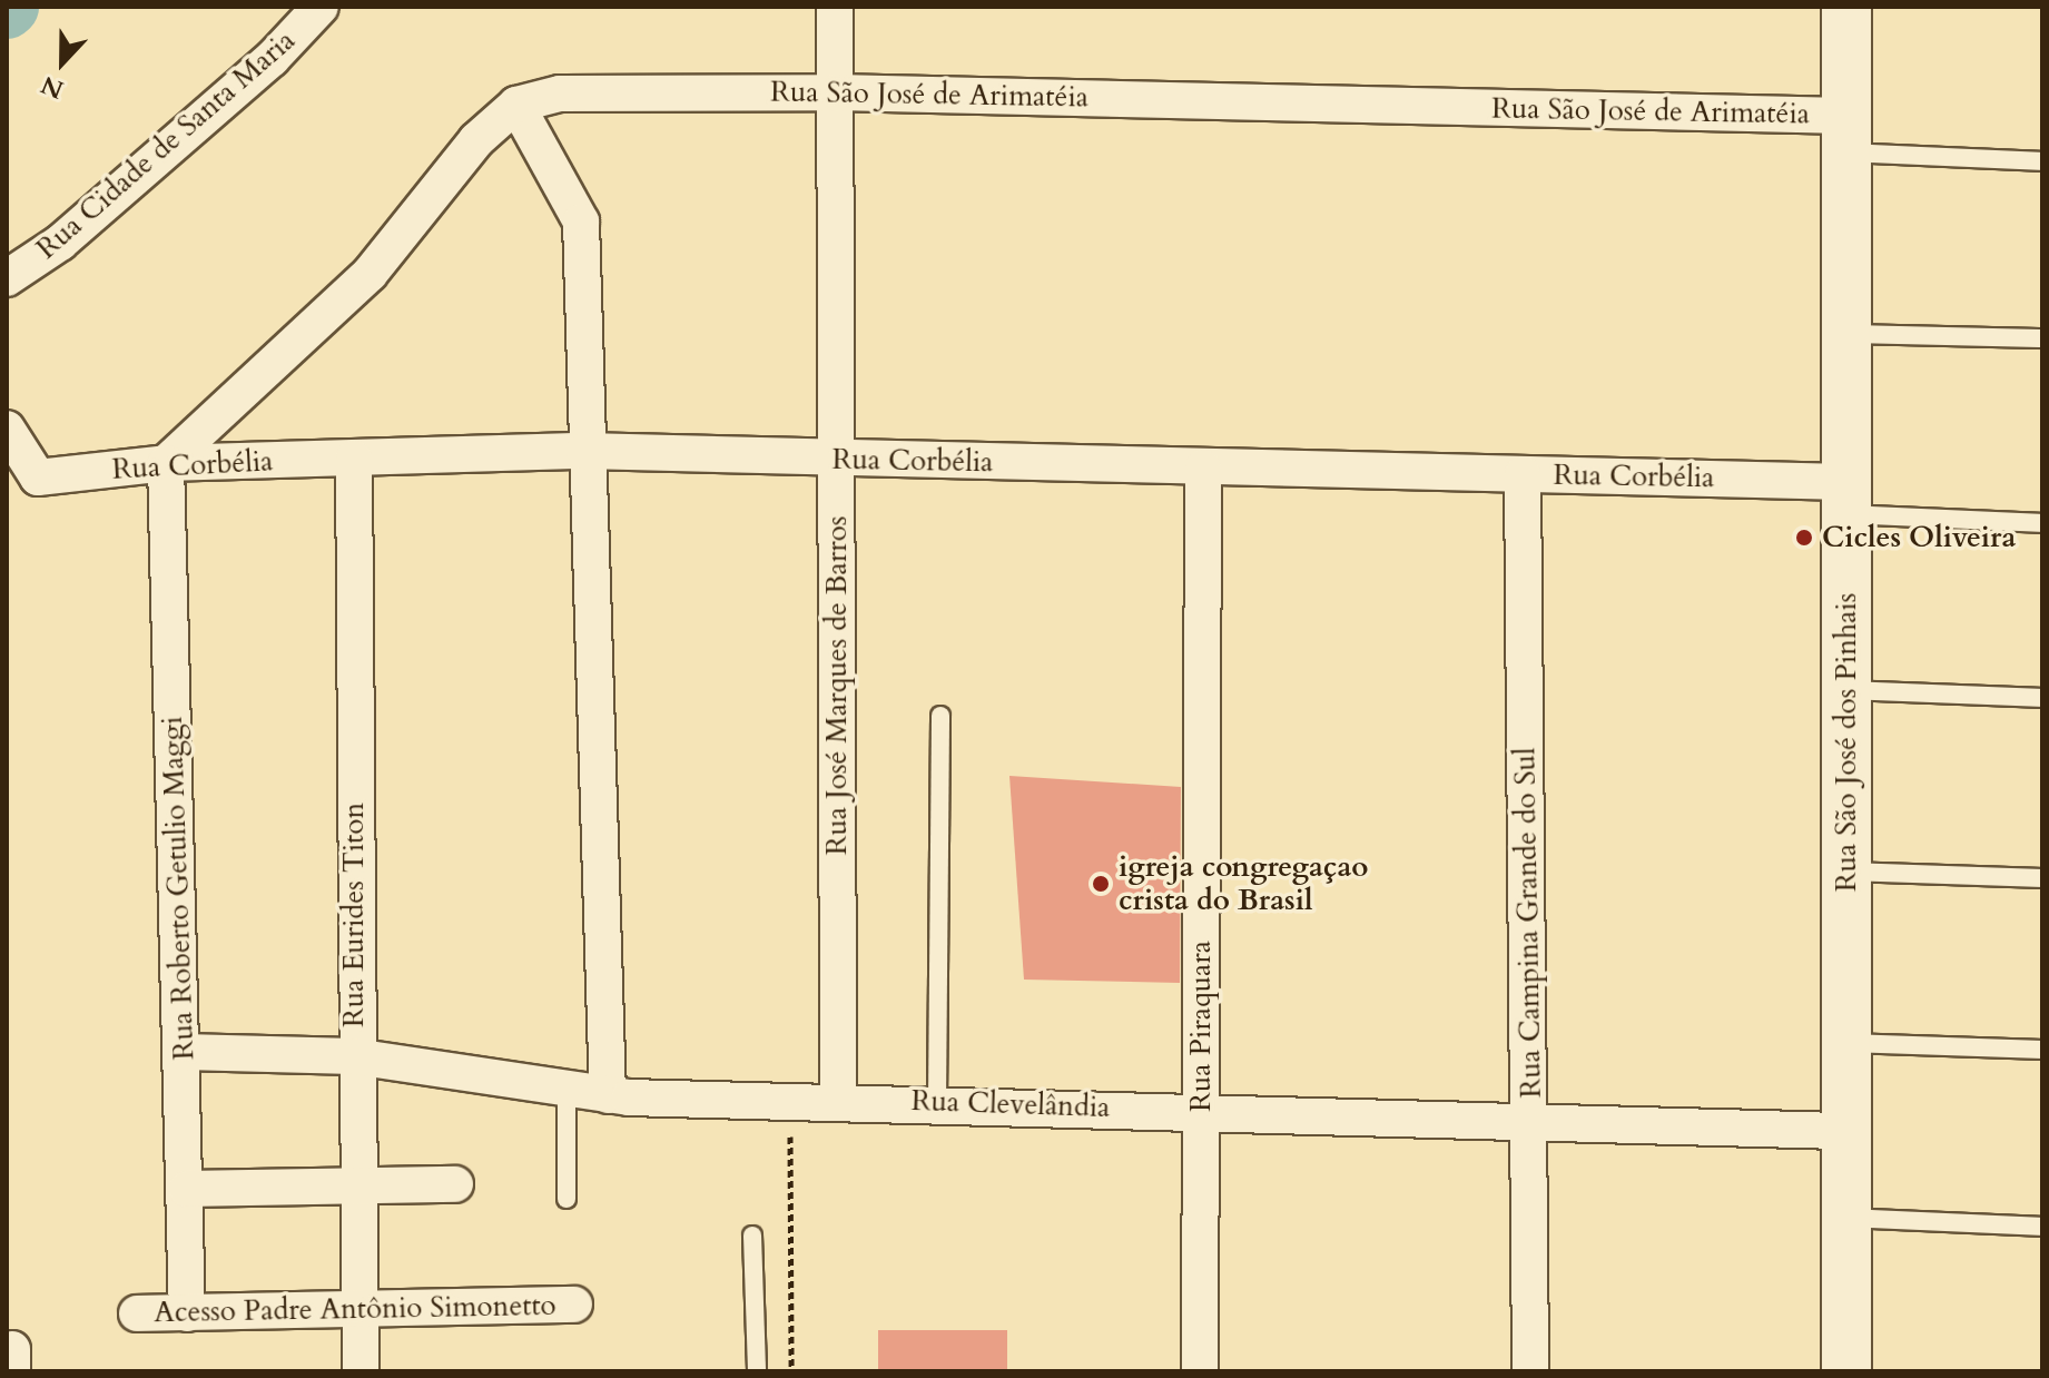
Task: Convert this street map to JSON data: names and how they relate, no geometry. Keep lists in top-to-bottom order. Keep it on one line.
{"streets":{"street":["Rua São José de Arimatéia","Rua Cidade de Santa Maria","Rua Corbélia","Rua José Marques de Barros","Rua São José dos Pinhais","Rua Roberto Getulio Maggi","Rua Eurides Titon","Rua Campina Grande do Sul","Rua Piraquara","Rua Clevelândia","Acesso Padre Antônio Simonetto"]},"crossings":[["Rua São José de Arimatéia","Rua José Marques de Barros"],["Rua São José de Arimatéia","Rua São José dos Pinhais"],["Rua Corbélia","Rua José Marques de Barros"],["Rua Corbélia","Rua São José dos Pinhais"],["Rua Corbélia","Rua Roberto Getulio Maggi"],["Rua Corbélia","Rua Eurides Titon"],["Rua Corbélia","Rua Campina Grande do Sul"],["Rua Corbélia","Rua Piraquara"],["Rua José Marques de Barros","Rua Clevelândia"],["Rua São José dos Pinhais","Rua Clevelândia"],["Rua Roberto Getulio Maggi","Rua Clevelândia"],["Rua Roberto Getulio Maggi","Acesso Padre Antônio Simonetto"],["Rua Eurides Titon","Rua Clevelândia"],["Rua Eurides Titon","Acesso Padre Antônio Simonetto"],["Rua Campina Grande do Sul","Rua Clevelândia"],["Rua Piraquara","Rua Clevelândia"]],"places":["Cicles Oliveira","igreja congregaçao crista do Brasil"],"north":"bottom"}
